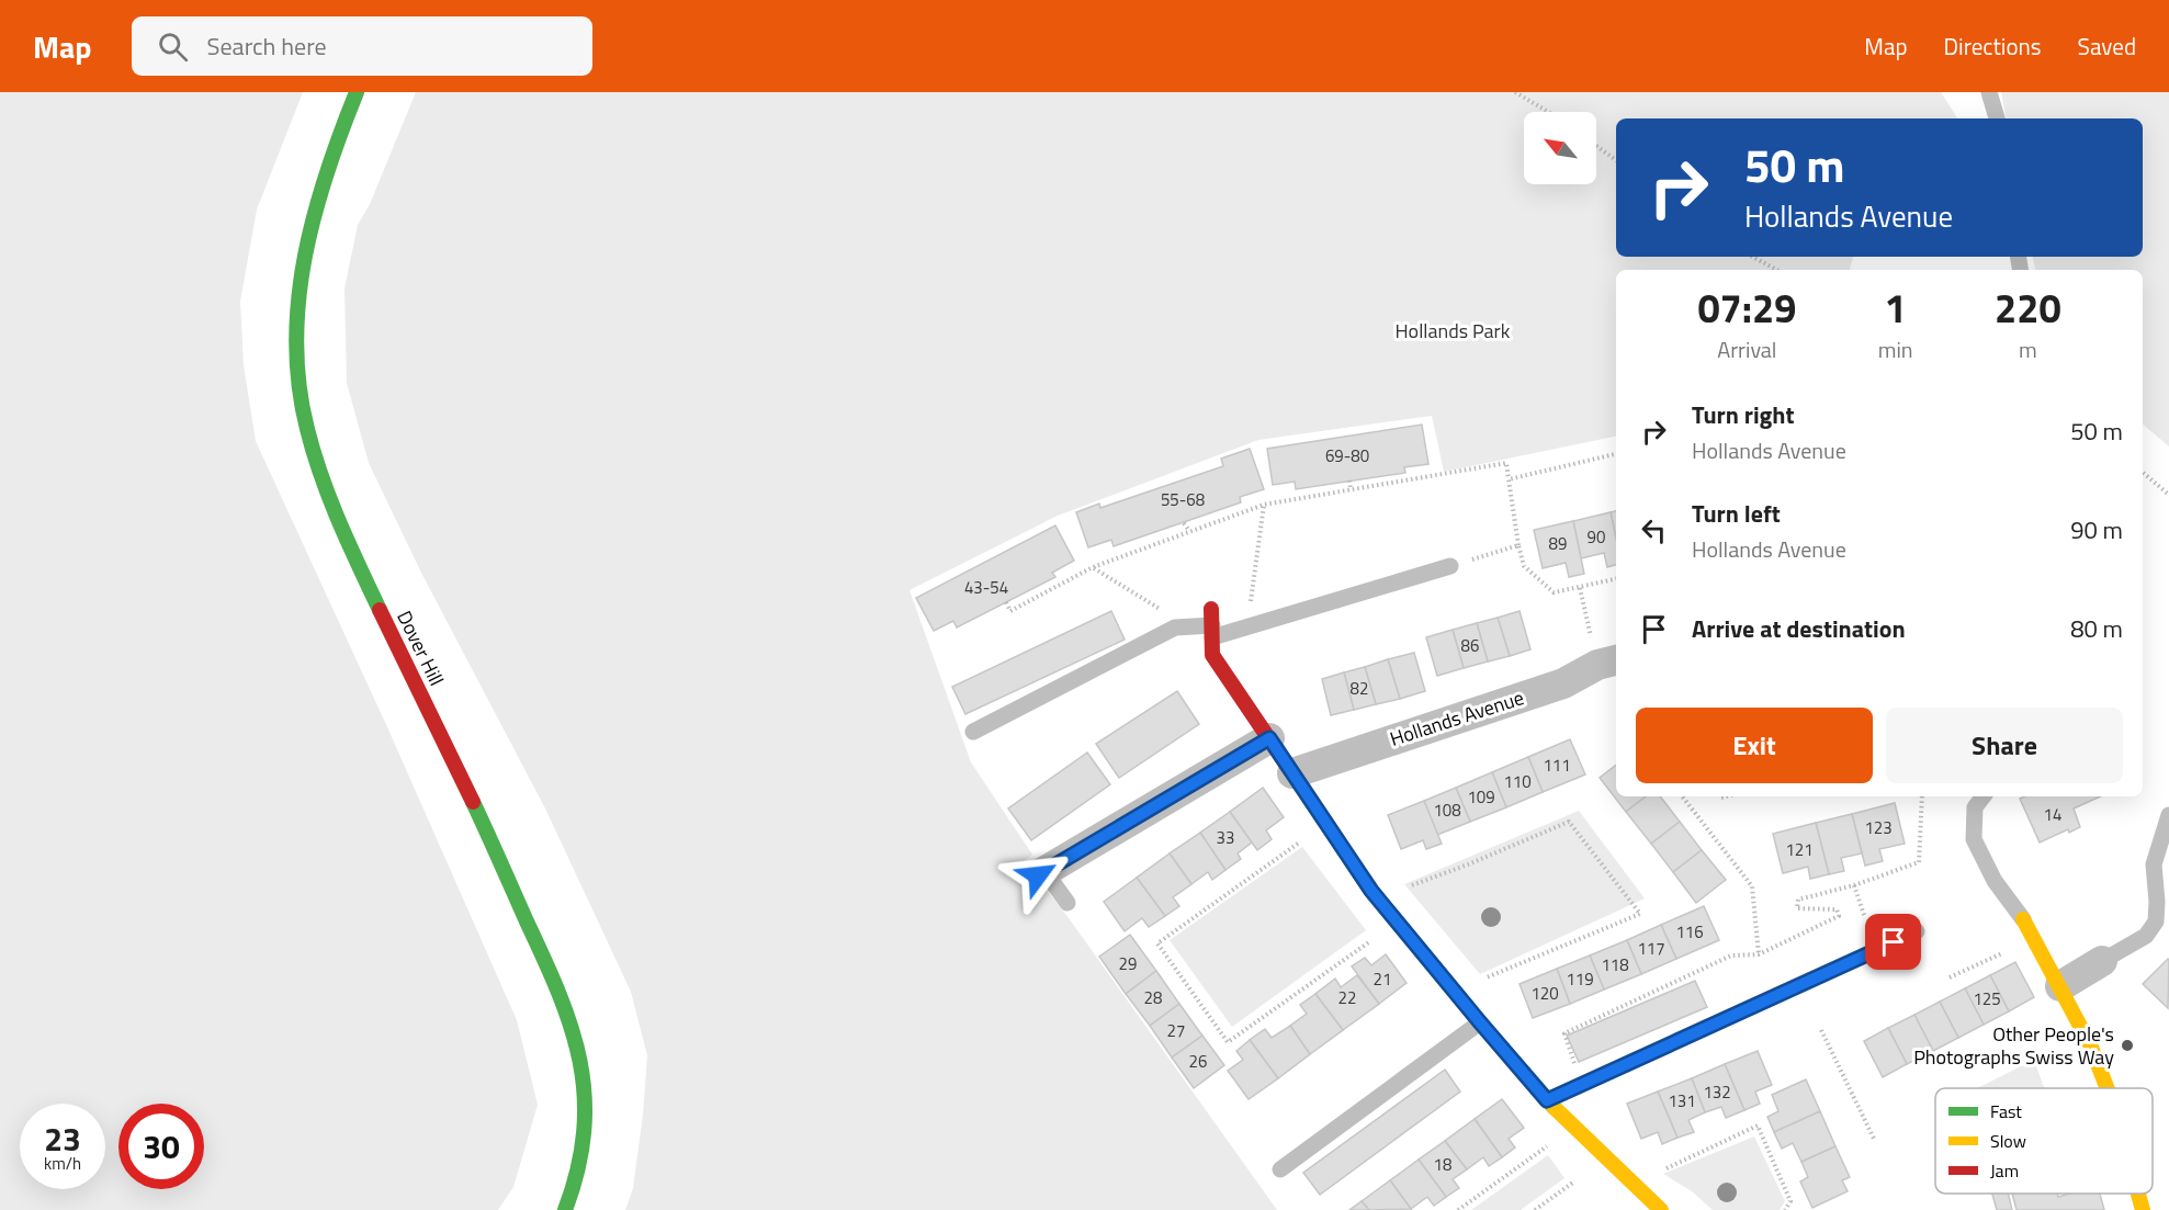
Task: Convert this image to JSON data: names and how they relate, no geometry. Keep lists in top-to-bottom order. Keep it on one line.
{"streets":{"main road":["Dover Hill"],"street":["Hollands Avenue"]},"parks":["Hollands Park"],"places":["Other People's Photographs Swiss Way"],"house_numbers":["69-80","55-68","90","89","43-54","86","82","111","110","109","108","14","123","33","121","116","117","29","118","21","119","120","28","22","125","27","26","132","131","18"],"legend":["Fast","Slow","Jam"],"north":"top left","page":{"header":"Map","search":"Search here","nav":["Map","Directions","Saved"],"turn":["50 m","Hollands Avenue"],"eta":["07:29","Arrival","1","min","220","m"],"list":[{"name":"Turn right","note":"Hollands Avenue","value":"50 m"},{"name":"Turn left","note":"Hollands Avenue","value":"90 m"},{"name":"Arrive at destination","value":"80 m"}],"buttons":["Exit","Share"],"speed":"23 km/h","limit":"30"}}
